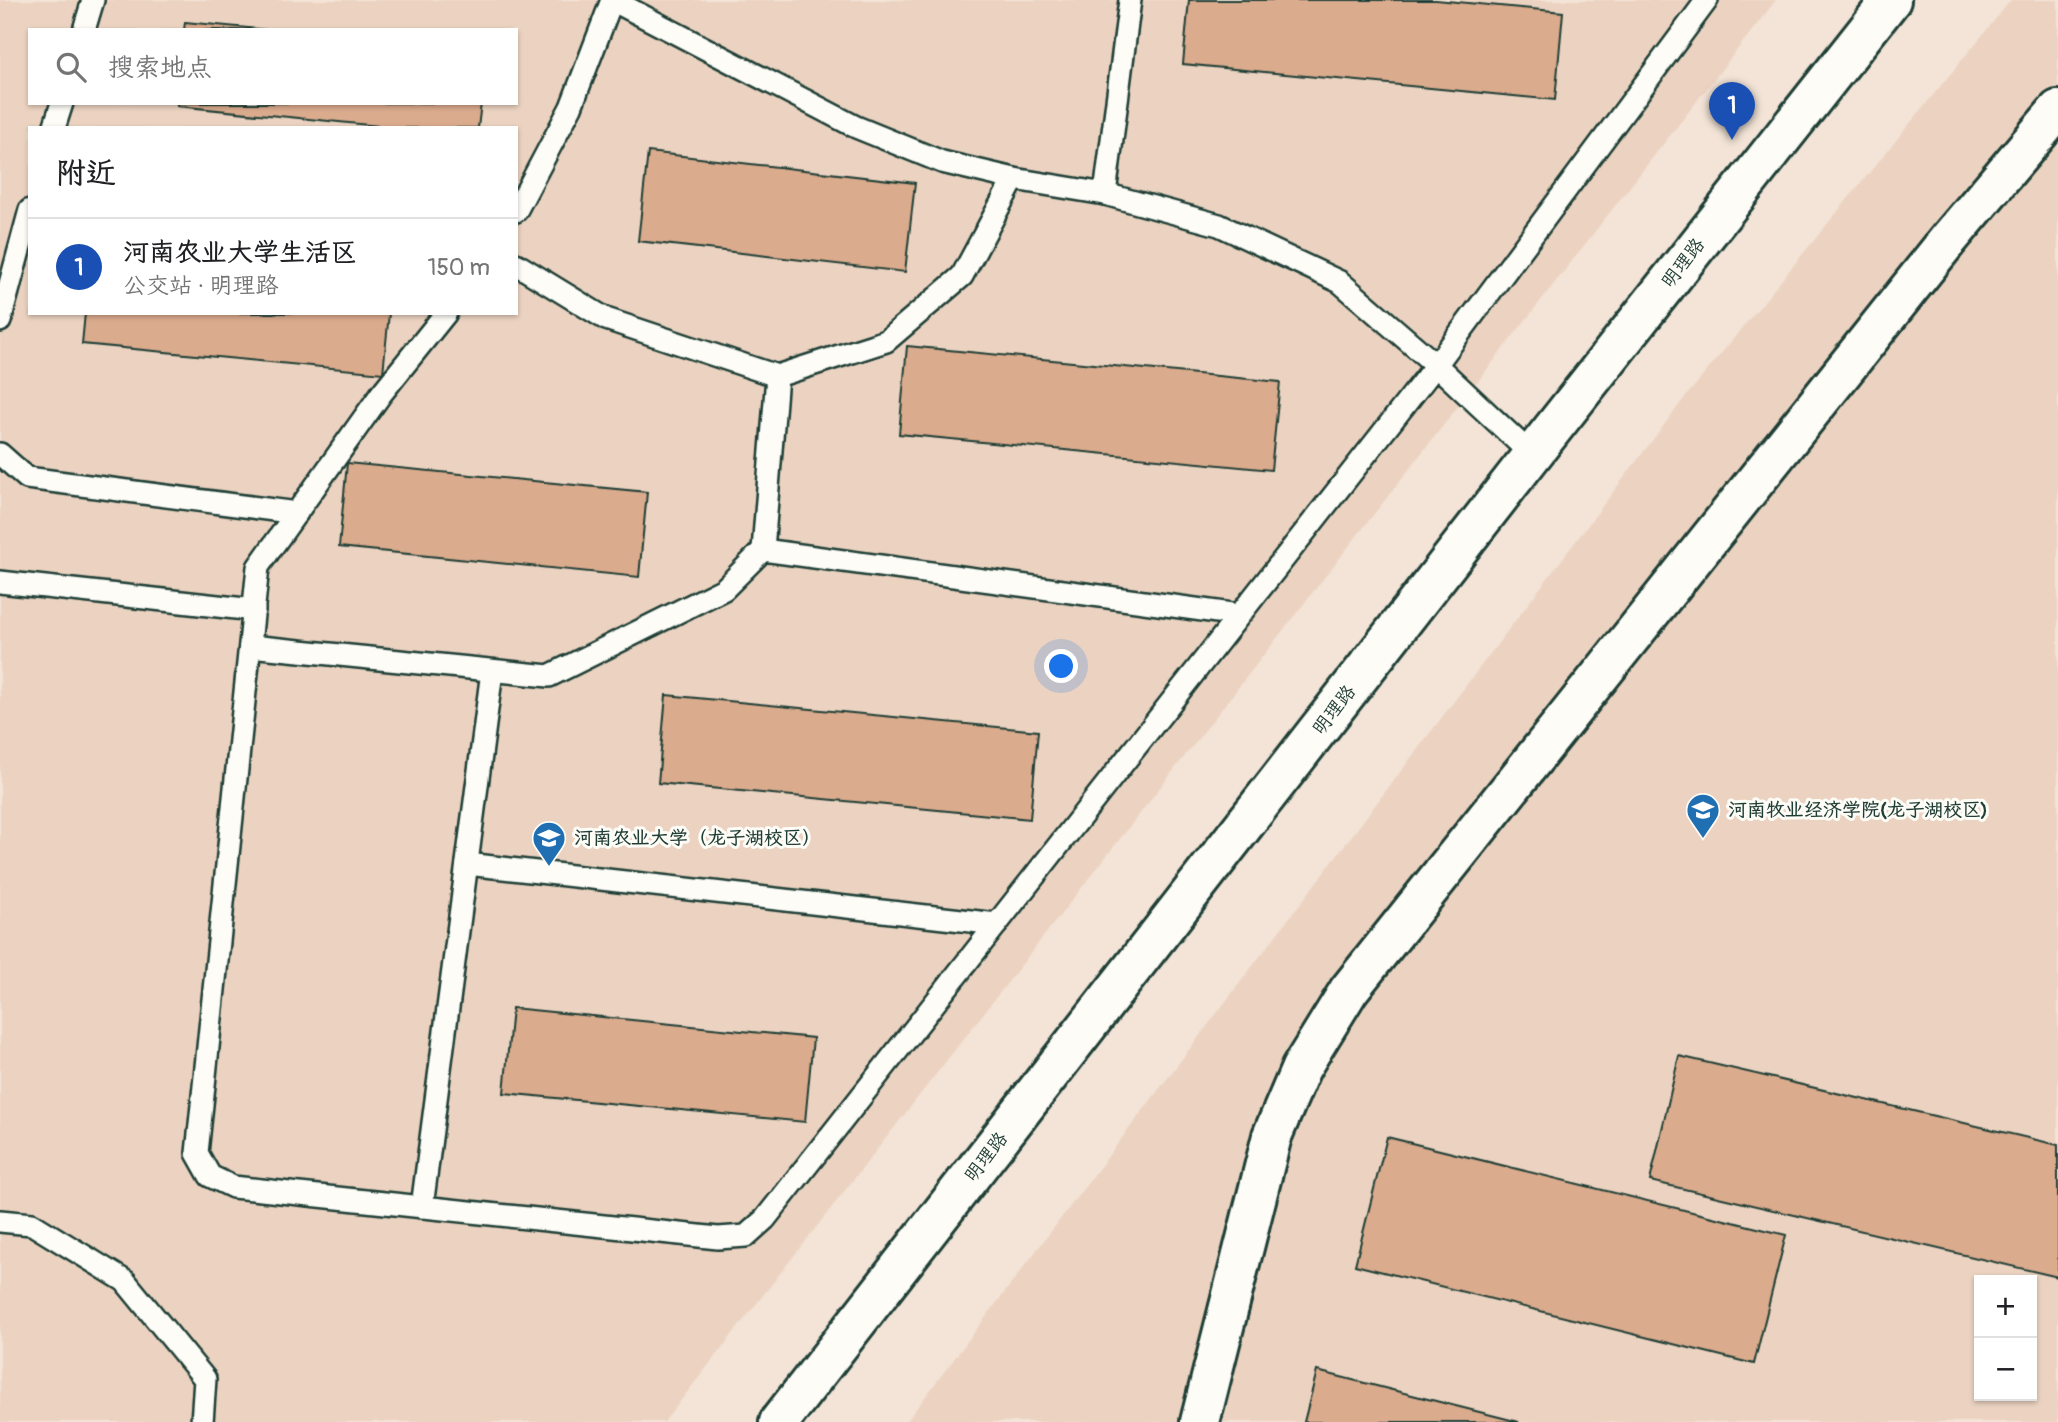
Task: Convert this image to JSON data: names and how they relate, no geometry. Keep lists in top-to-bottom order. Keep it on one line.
{"streets":{"street":["明理路"]},"places":{"school or university":["河南牧业经济学院(龙子湖校区)","河南农业大学（龙子湖校区）"]},"page":{"search":"搜索地点","pins":"1","heading":"附近","list":[{"mark":"1","name":"河南农业大学生活区","note":"公交站 · 明理路","value":"150 m"}],"map_buttons":["+","−"]}}
